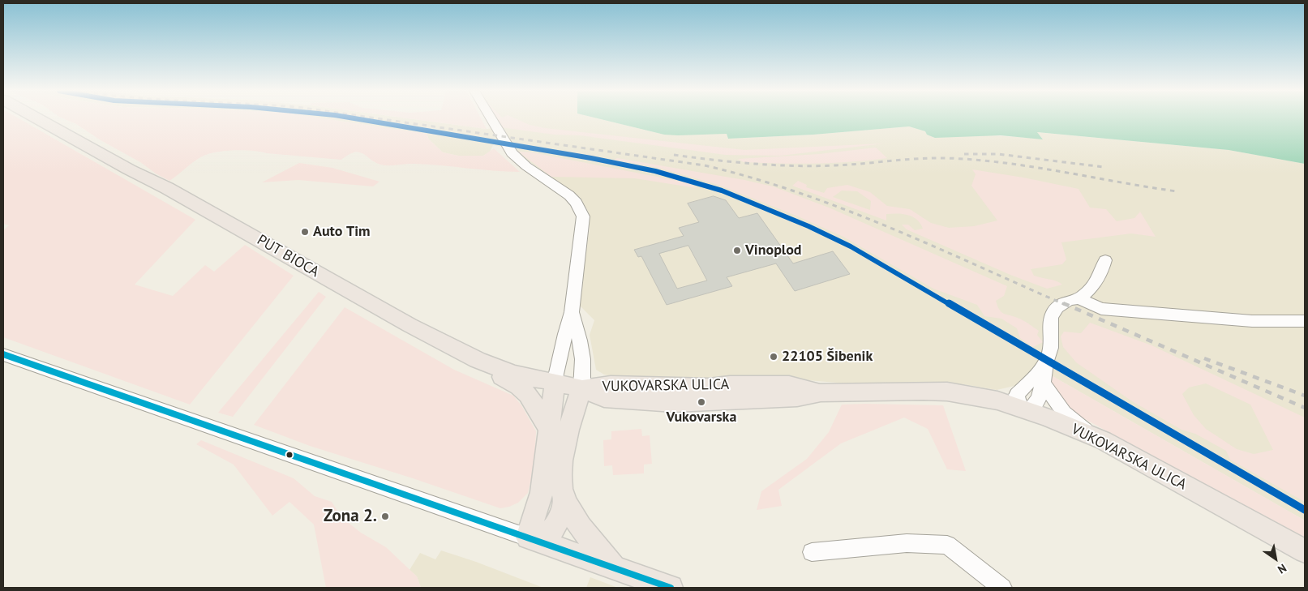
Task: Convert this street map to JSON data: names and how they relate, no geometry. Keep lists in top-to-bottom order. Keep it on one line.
{"streets":{"main road":["PUT BIOCA","VUKOVARSKA ULICA"]},"crossings":[["PUT BIOCA","VUKOVARSKA ULICA"]],"places":["Auto Tim","Vinoplod","22105 Šibenik","Vukovarska","Zona 2."],"north":"bottom right"}
